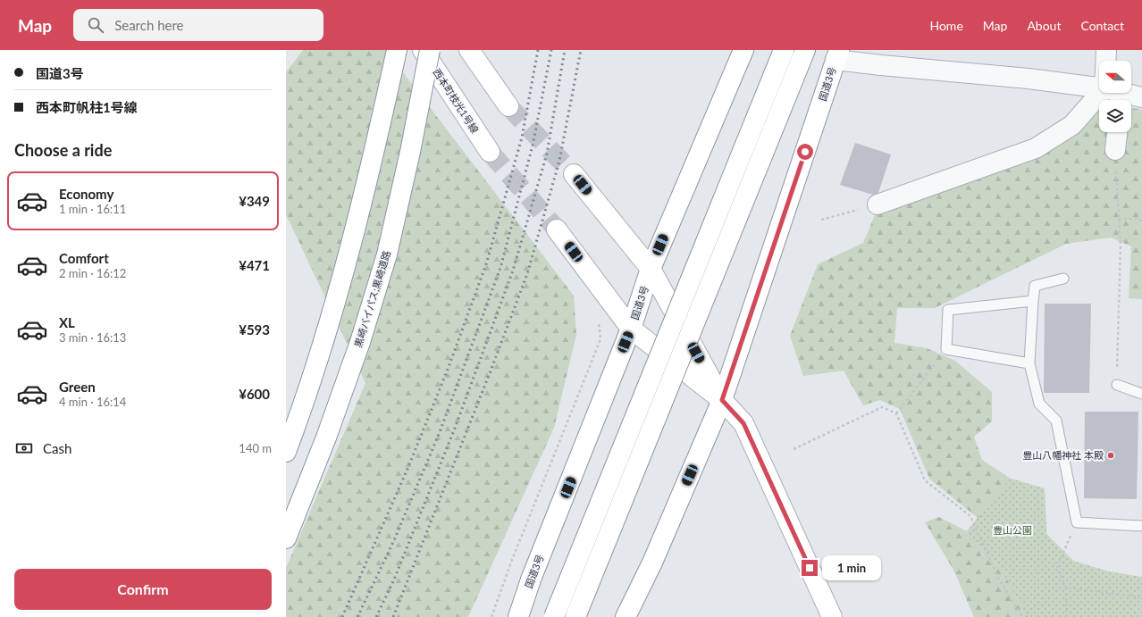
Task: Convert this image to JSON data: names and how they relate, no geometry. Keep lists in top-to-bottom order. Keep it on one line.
{"streets":{"main road":["国道3号","西本町枝光1号線","黒崎バイパス;黒崎道路"]},"parks":["豊山公園"],"places":["豊山八幡神社 本殿"],"north":"left","page":{"header":"Map","search":"Search here","nav":["Home","Map","About","Contact"],"banner":["国道3号","西本町帆柱1号線"],"heading":"Choose a ride","list":[{"name":"Economy","note":"1 min · 16:11","value":"¥349"},{"name":"Comfort","note":"2 min · 16:12","value":"¥471"},{"name":"XL","note":"3 min · 16:13","value":"¥593"},{"name":"Green","note":"4 min · 16:14","value":"¥600"}],"pay":["Cash","140 m"],"bubble":"1 min","buttons":"Confirm"}}
